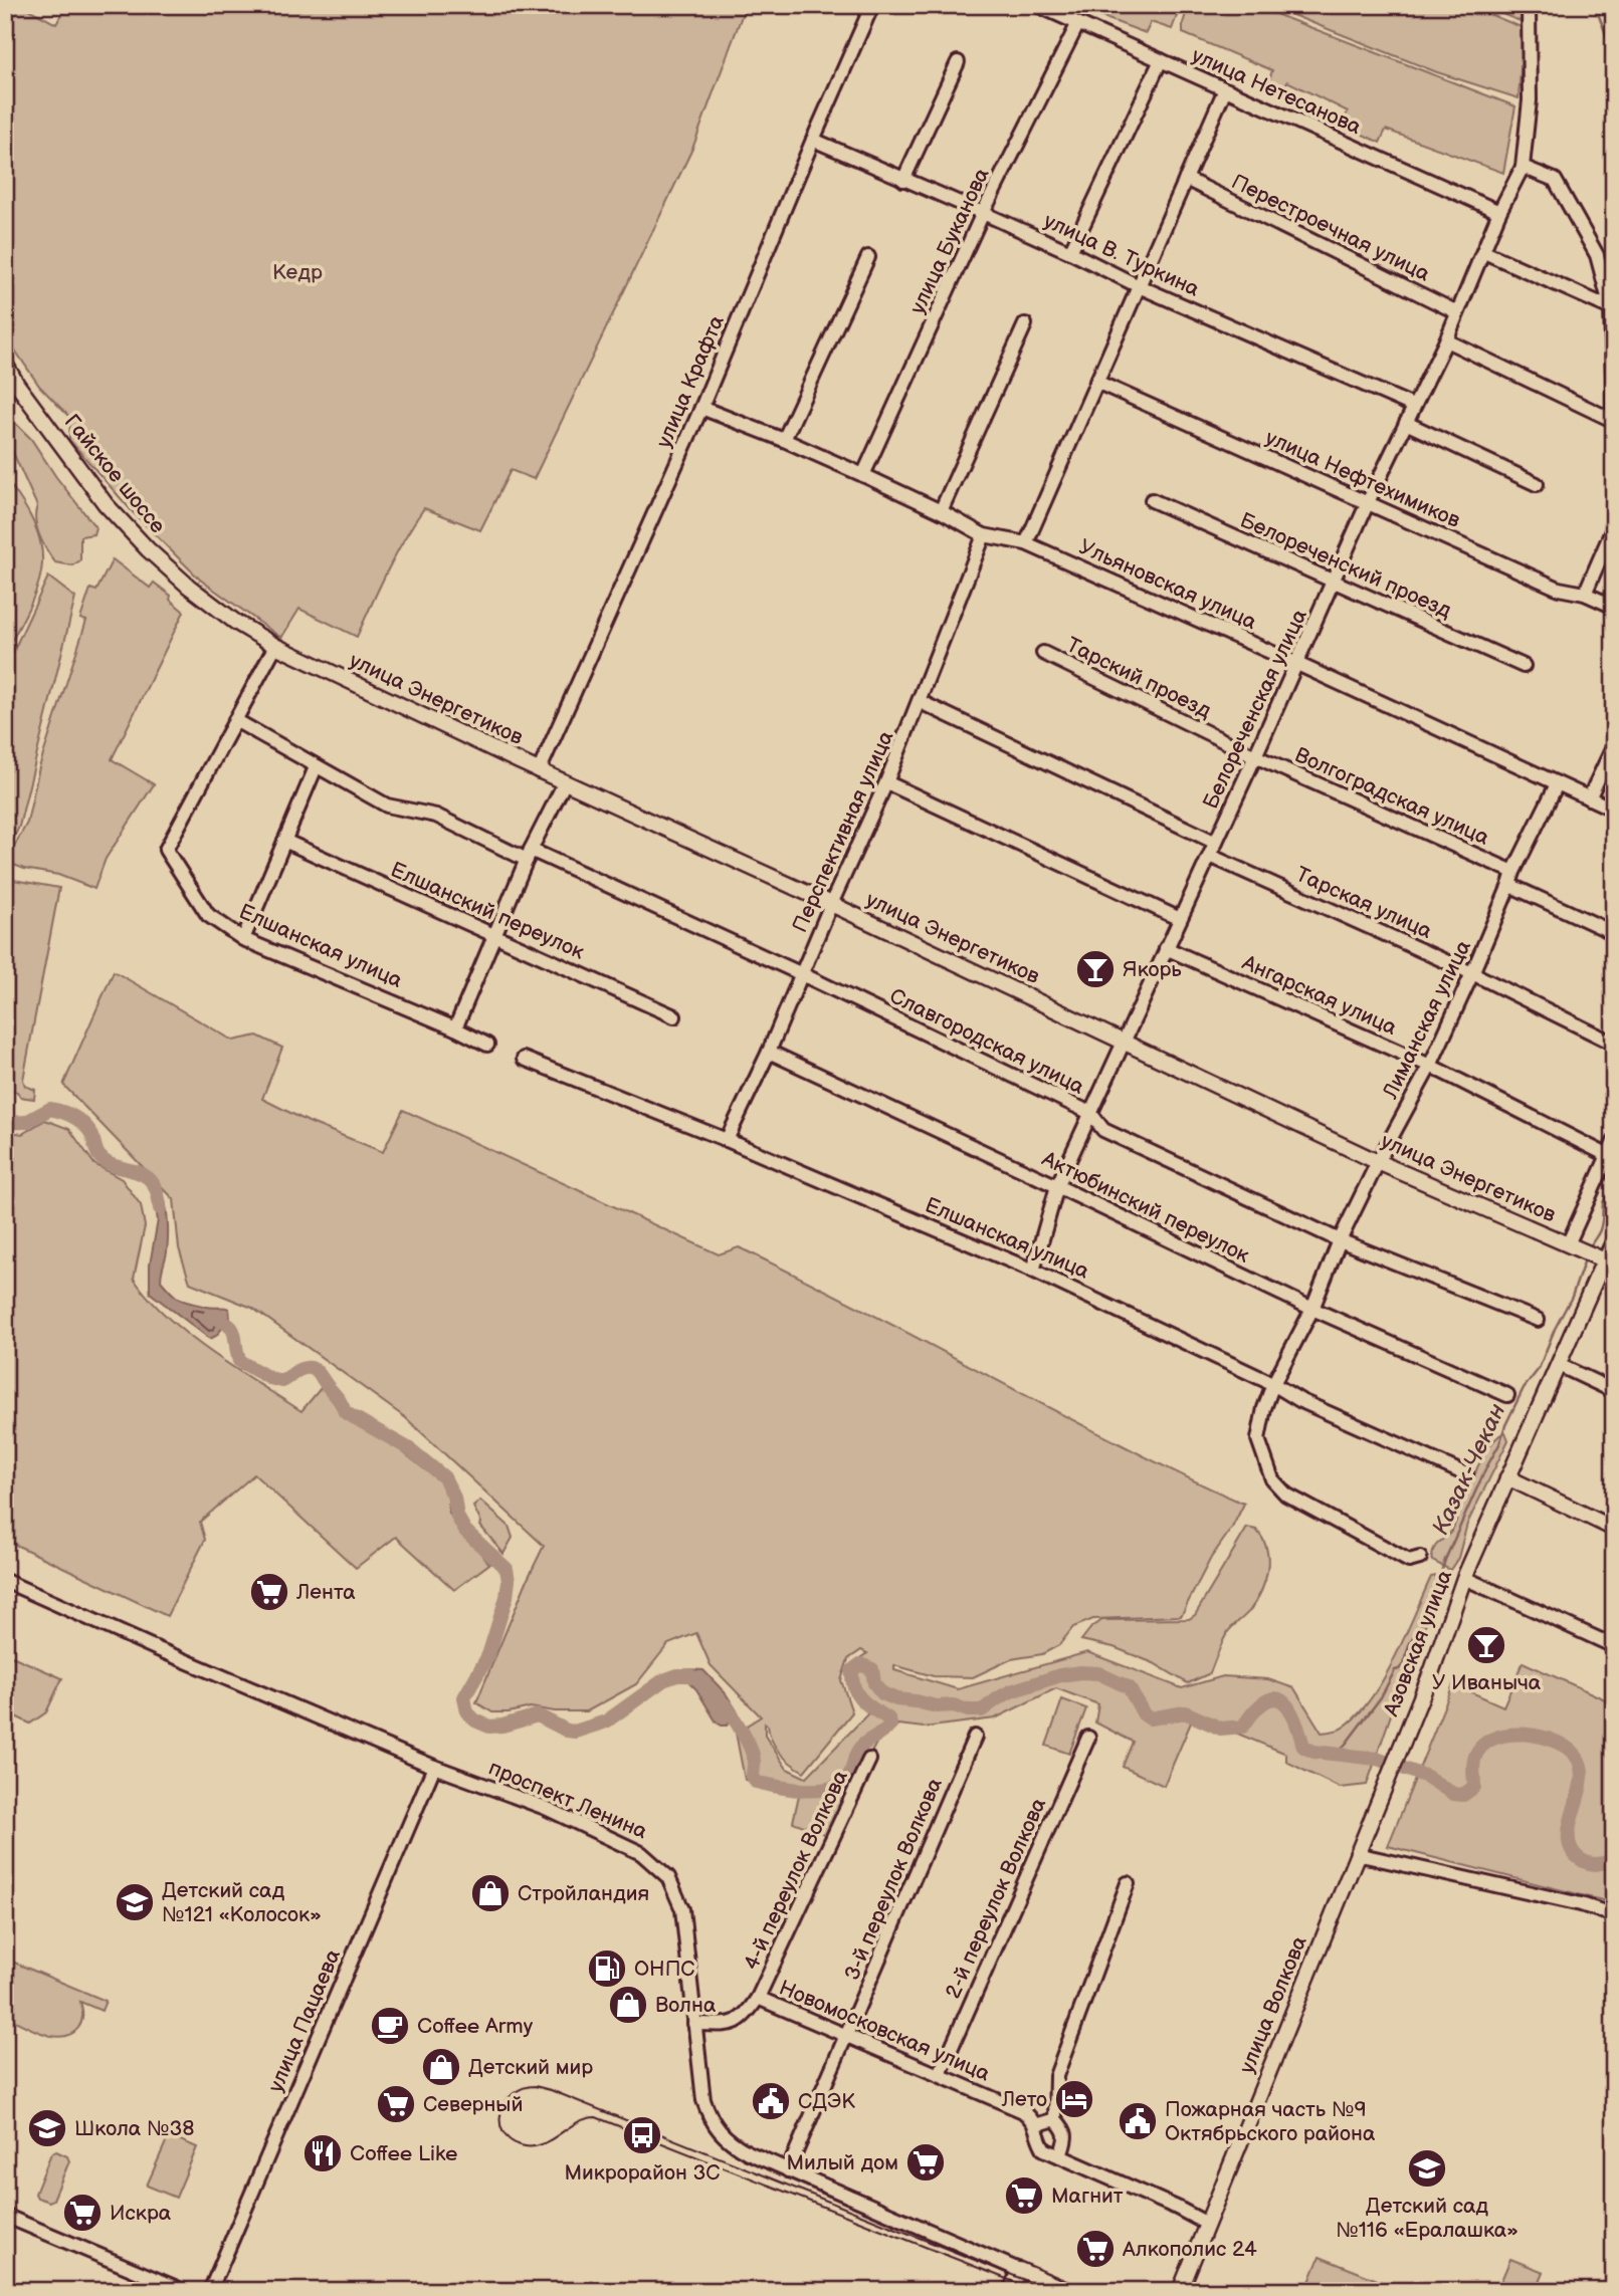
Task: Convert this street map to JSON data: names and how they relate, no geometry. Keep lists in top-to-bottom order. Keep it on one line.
{"streets":{"main road":["Гайское шоссе","улица Энергетиков","Азовская улица","проспект Ленина","улица Волкова"],"street":["улица Нетесанова","Перестроечная улица","улица Буканова","улица В. Туркина","улица Крафта","улица Нефтехимиков","Белореченский проезд","Ульяновская улица","Тарский проезд","Белореченская улица","Волгоградская улица","Перспективная улица","Тарская улица","Елшанский переулок","Елшанская улица","Ангарская улица","Лиманская улица","Славгородская улица","Актюбинский переулок","4-й переулок Волкова","3-й переулок Волкова","2-й переулок Волкова","улица Пацаева","Новомосковская улица"]},"crossings":[["улица Нетесанова","улица Буканова"],["улица Нетесанова","Белореченская улица"],["Перестроечная улица","Белореченская улица"],["улица Буканова","улица В. Туркина"],["улица Буканова","Ульяновская улица"],["улица В. Туркина","улица Крафта"],["улица В. Туркина","Белореченская улица"],["улица Крафта","Ульяновская улица"],["улица Крафта","улица Энергетиков"],["Гайское шоссе","улица Энергетиков"],["улица Нефтехимиков","Белореченская улица"],["Белореченский проезд","Белореченская улица"],["Ульяновская улица","Белореченская улица"],["Ульяновская улица","Перспективная улица"],["Ульяновская улица","Лиманская улица"],["Тарский проезд","Белореченская улица"],["Тарский проезд","Волгоградская улица"],["улица Энергетиков","Белореченская улица"],["улица Энергетиков","Перспективная улица"],["улица Энергетиков","Лиманская улица"],["улица Энергетиков","Азовская улица"],["Белореченская улица","Волгоградская улица"],["Белореченская улица","Тарская улица"],["Белореченская улица","Елшанская улица"],["Белореченская улица","Ангарская улица"],["Белореченская улица","Славгородская улица"],["Белореченская улица","Актюбинский переулок"],["Волгоградская улица","Лиманская улица"],["Перспективная улица","Елшанская улица"],["Перспективная улица","Славгородская улица"],["Перспективная улица","Актюбинский переулок"],["Тарская улица","Лиманская улица"],["Елшанская улица","Лиманская улица"],["Елшанская улица","Славгородская улица"],["Ангарская улица","Лиманская улица"],["Лиманская улица","Славгородская улица"],["Лиманская улица","Актюбинский переулок"],["Азовская улица","улица Волкова"],["проспект Ленина","4-й переулок Волкова"],["проспект Ленина","3-й переулок Волкова"],["проспект Ленина","улица Пацаева"],["4-й переулок Волкова","Новомосковская улица"],["3-й переулок Волкова","Новомосковская улица"],["2-й переулок Волкова","Новомосковская улица"],["улица Волкова","Новомосковская улица"]],"water":["Казак-Чекан"],"parks":["Кедр"],"places":{"bar":["Якорь","У Иваныча"],"supermarket":["Лента","Северный","Милый дом","Магнит","Искра","Алкополис 24"],"shop":["Стройландия","Волна","Детский мир"],"school or university":["Детский сад №121 «Колосок»","Школа №38","Детский сад №116 «Ералашка»"],"fuel station":["ОНПС"],"cafe":["Coffee Army"],"hotel":["Лето"],"public building":["СДЭК","Пожарная часть №9 Октябрьского района"],"bus stop":["Микрорайон 3С"],"restaurant":["Coffee Like"]}}
